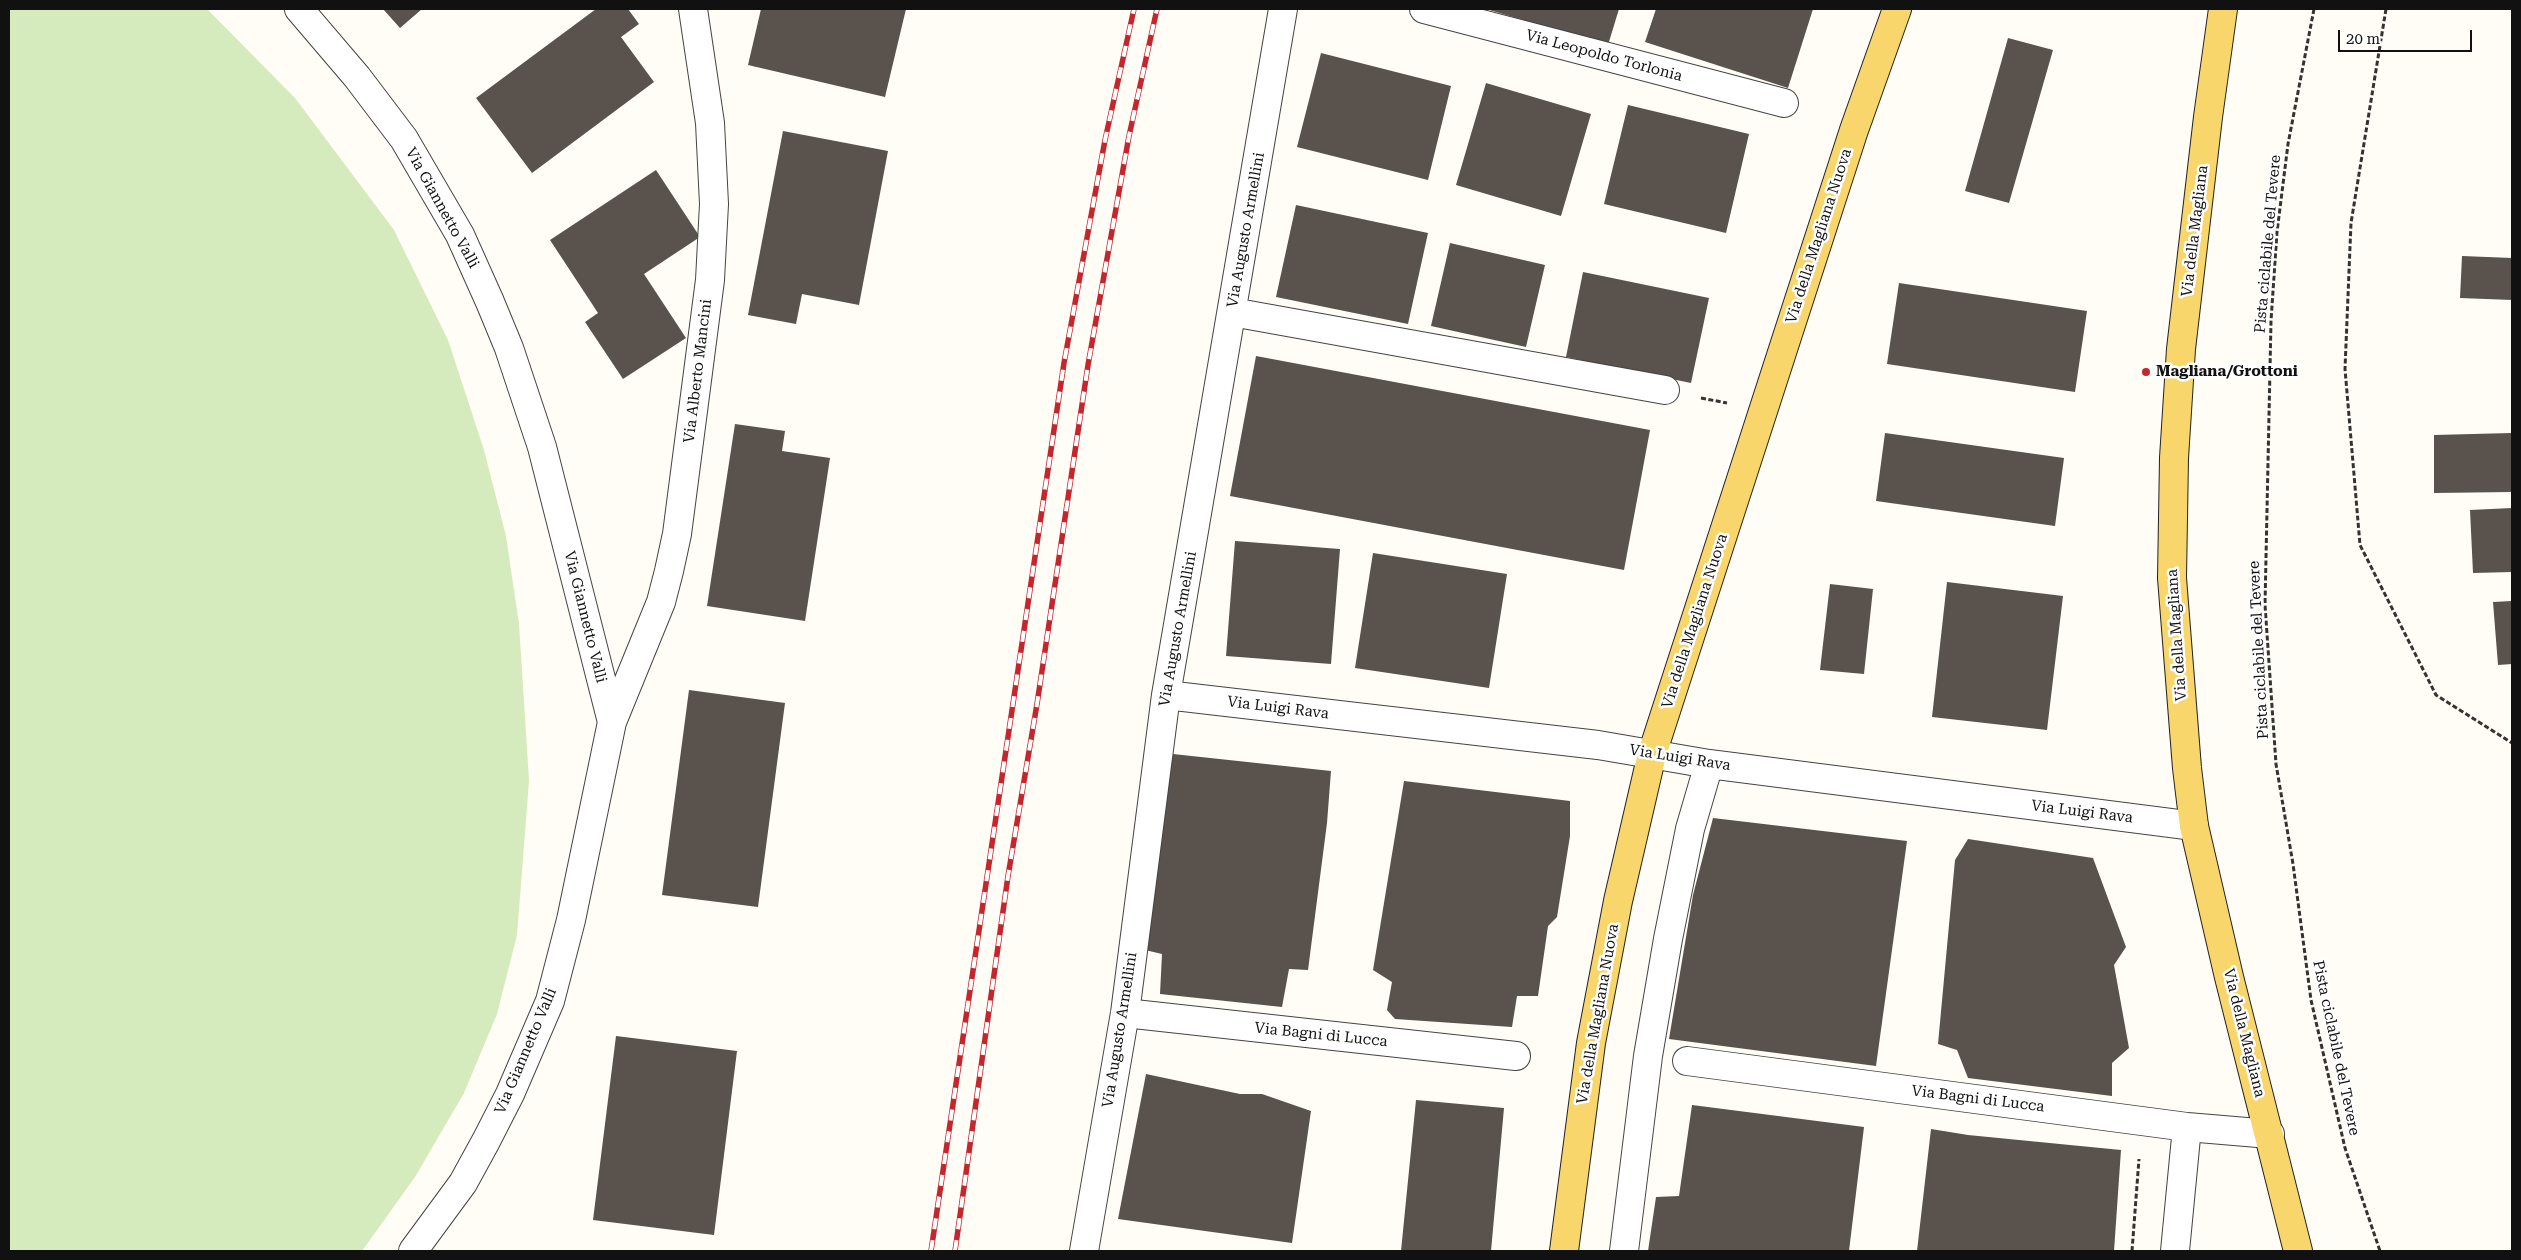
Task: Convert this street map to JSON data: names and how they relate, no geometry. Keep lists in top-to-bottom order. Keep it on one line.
{"streets":{"main road":["Via della Magliana","Via della Magliana Nuova"],"street":["Via Leopoldo Torlonia","Via Giannetto Valli","Via Augusto Armellini","Via Alberto Mancini","Via Luigi Rava","Via Bagni di Lucca"],"path":["Pista ciclabile del Tevere"]},"crossings":[["Via Giannetto Valli","Via Alberto Mancini"],["Via Augusto Armellini","Via Luigi Rava"],["Via Augusto Armellini","Via Bagni di Lucca"],["Via della Magliana","Via Luigi Rava"],["Via della Magliana","Via Bagni di Lucca"],["Via della Magliana Nuova","Via Luigi Rava"]],"places":["Magliana/Grottoni"],"scale_bar":"20 m"}
